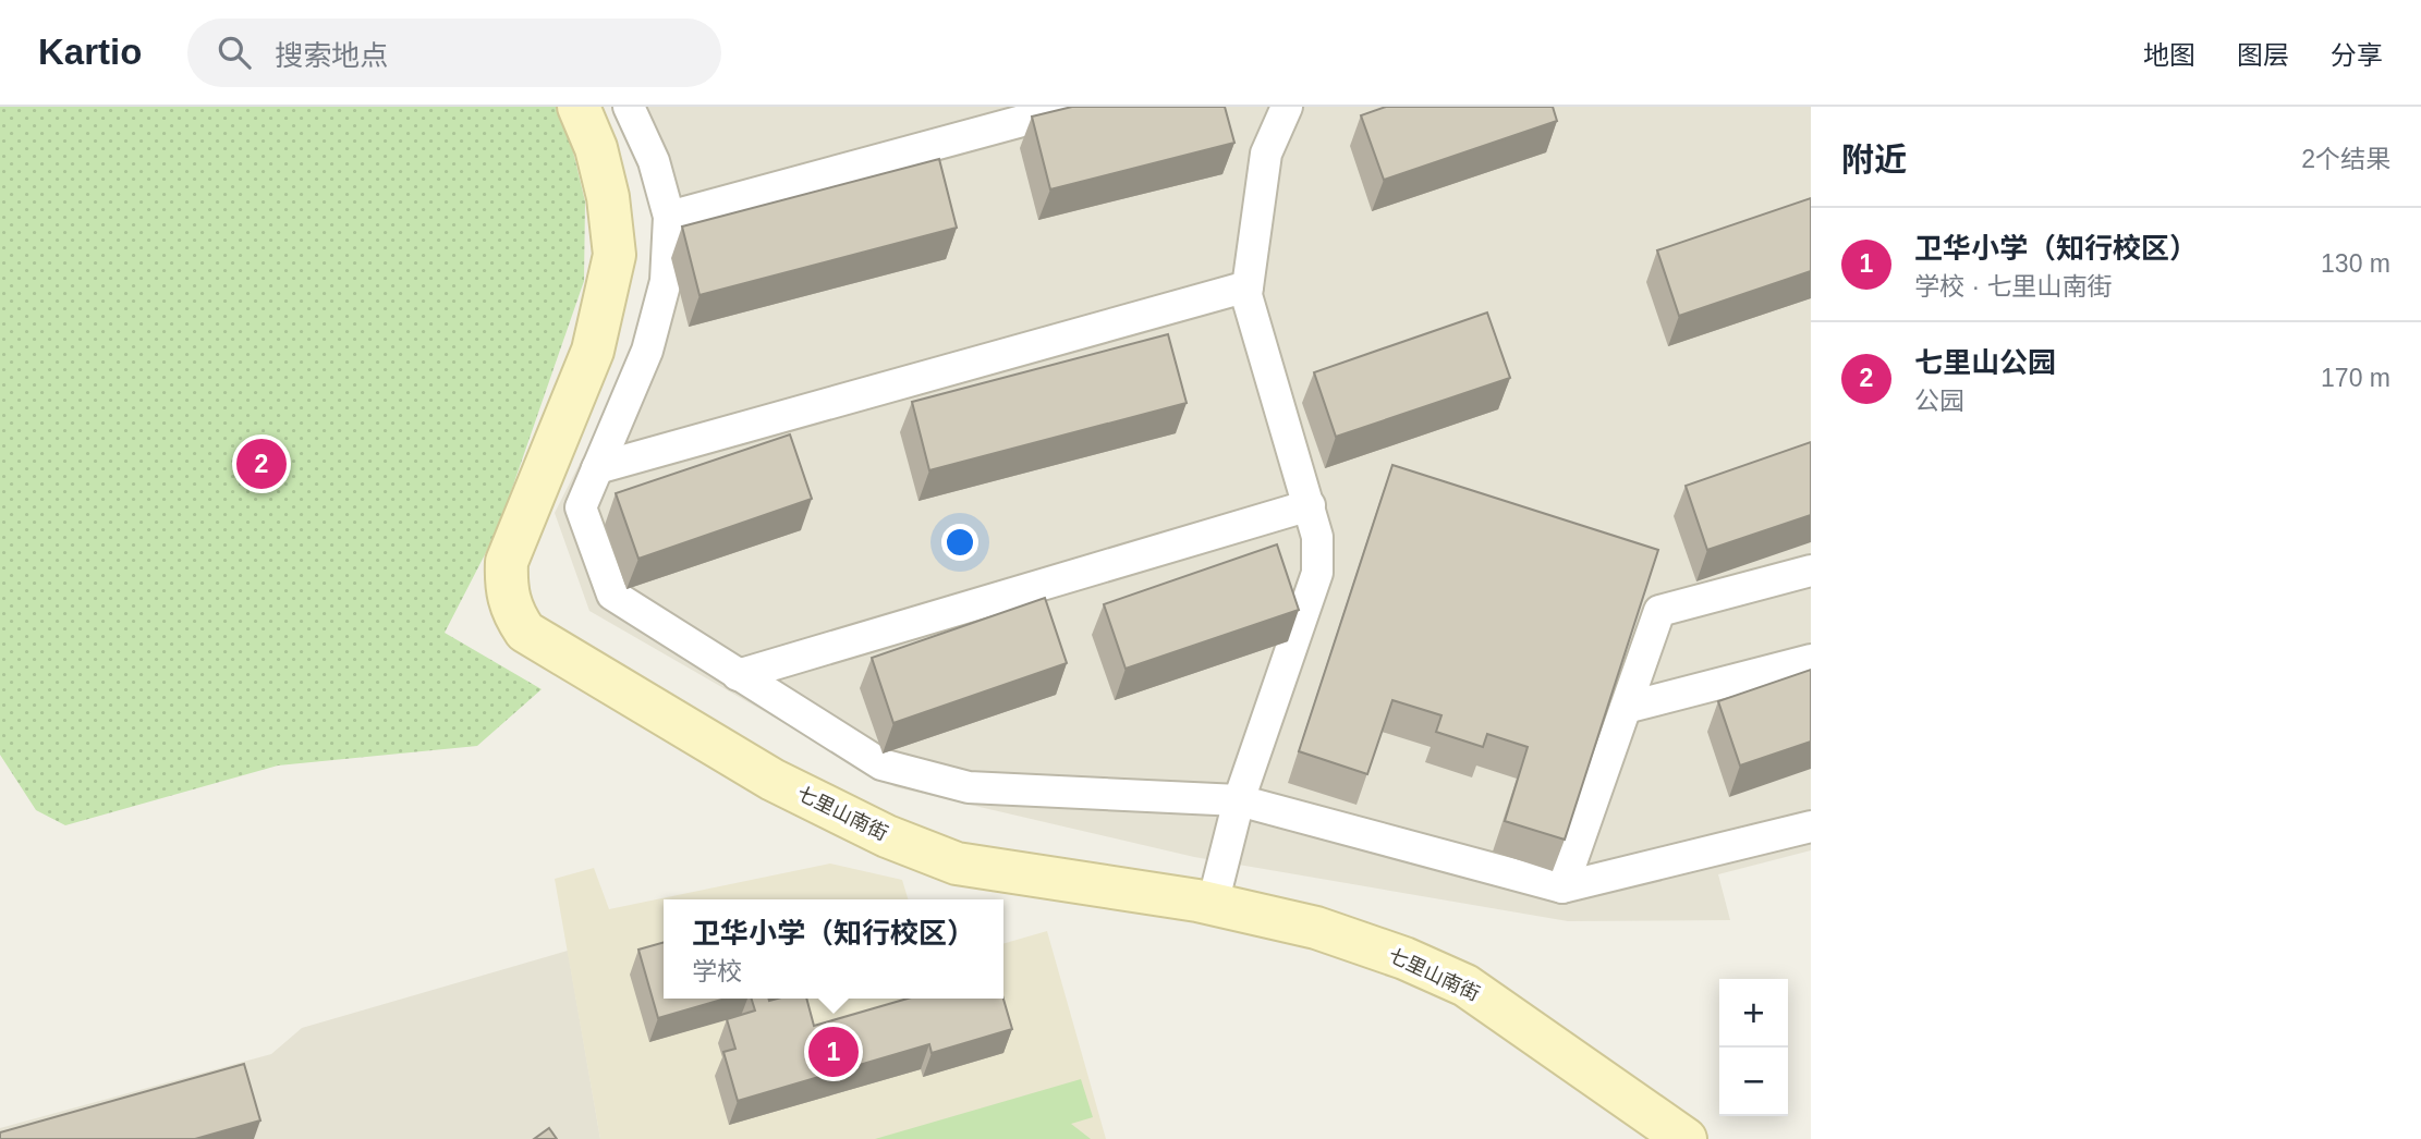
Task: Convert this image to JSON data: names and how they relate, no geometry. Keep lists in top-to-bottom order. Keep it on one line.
{"streets":{"street":["七里山南街"]},"page":{"header":"Kartio","search":"搜索地点","nav":["地图","图层","分享"],"heading":["附近","2个结果"],"list":[{"mark":"1","name":"卫华小学（知行校区）","note":"学校 · 七里山南街","value":"130 m"},{"mark":"2","name":"七里山公园","note":"公园","value":"170 m"}],"pins":["2","1"],"popup":["卫华小学（知行校区）","学校"],"map_buttons":["+","−"]}}
